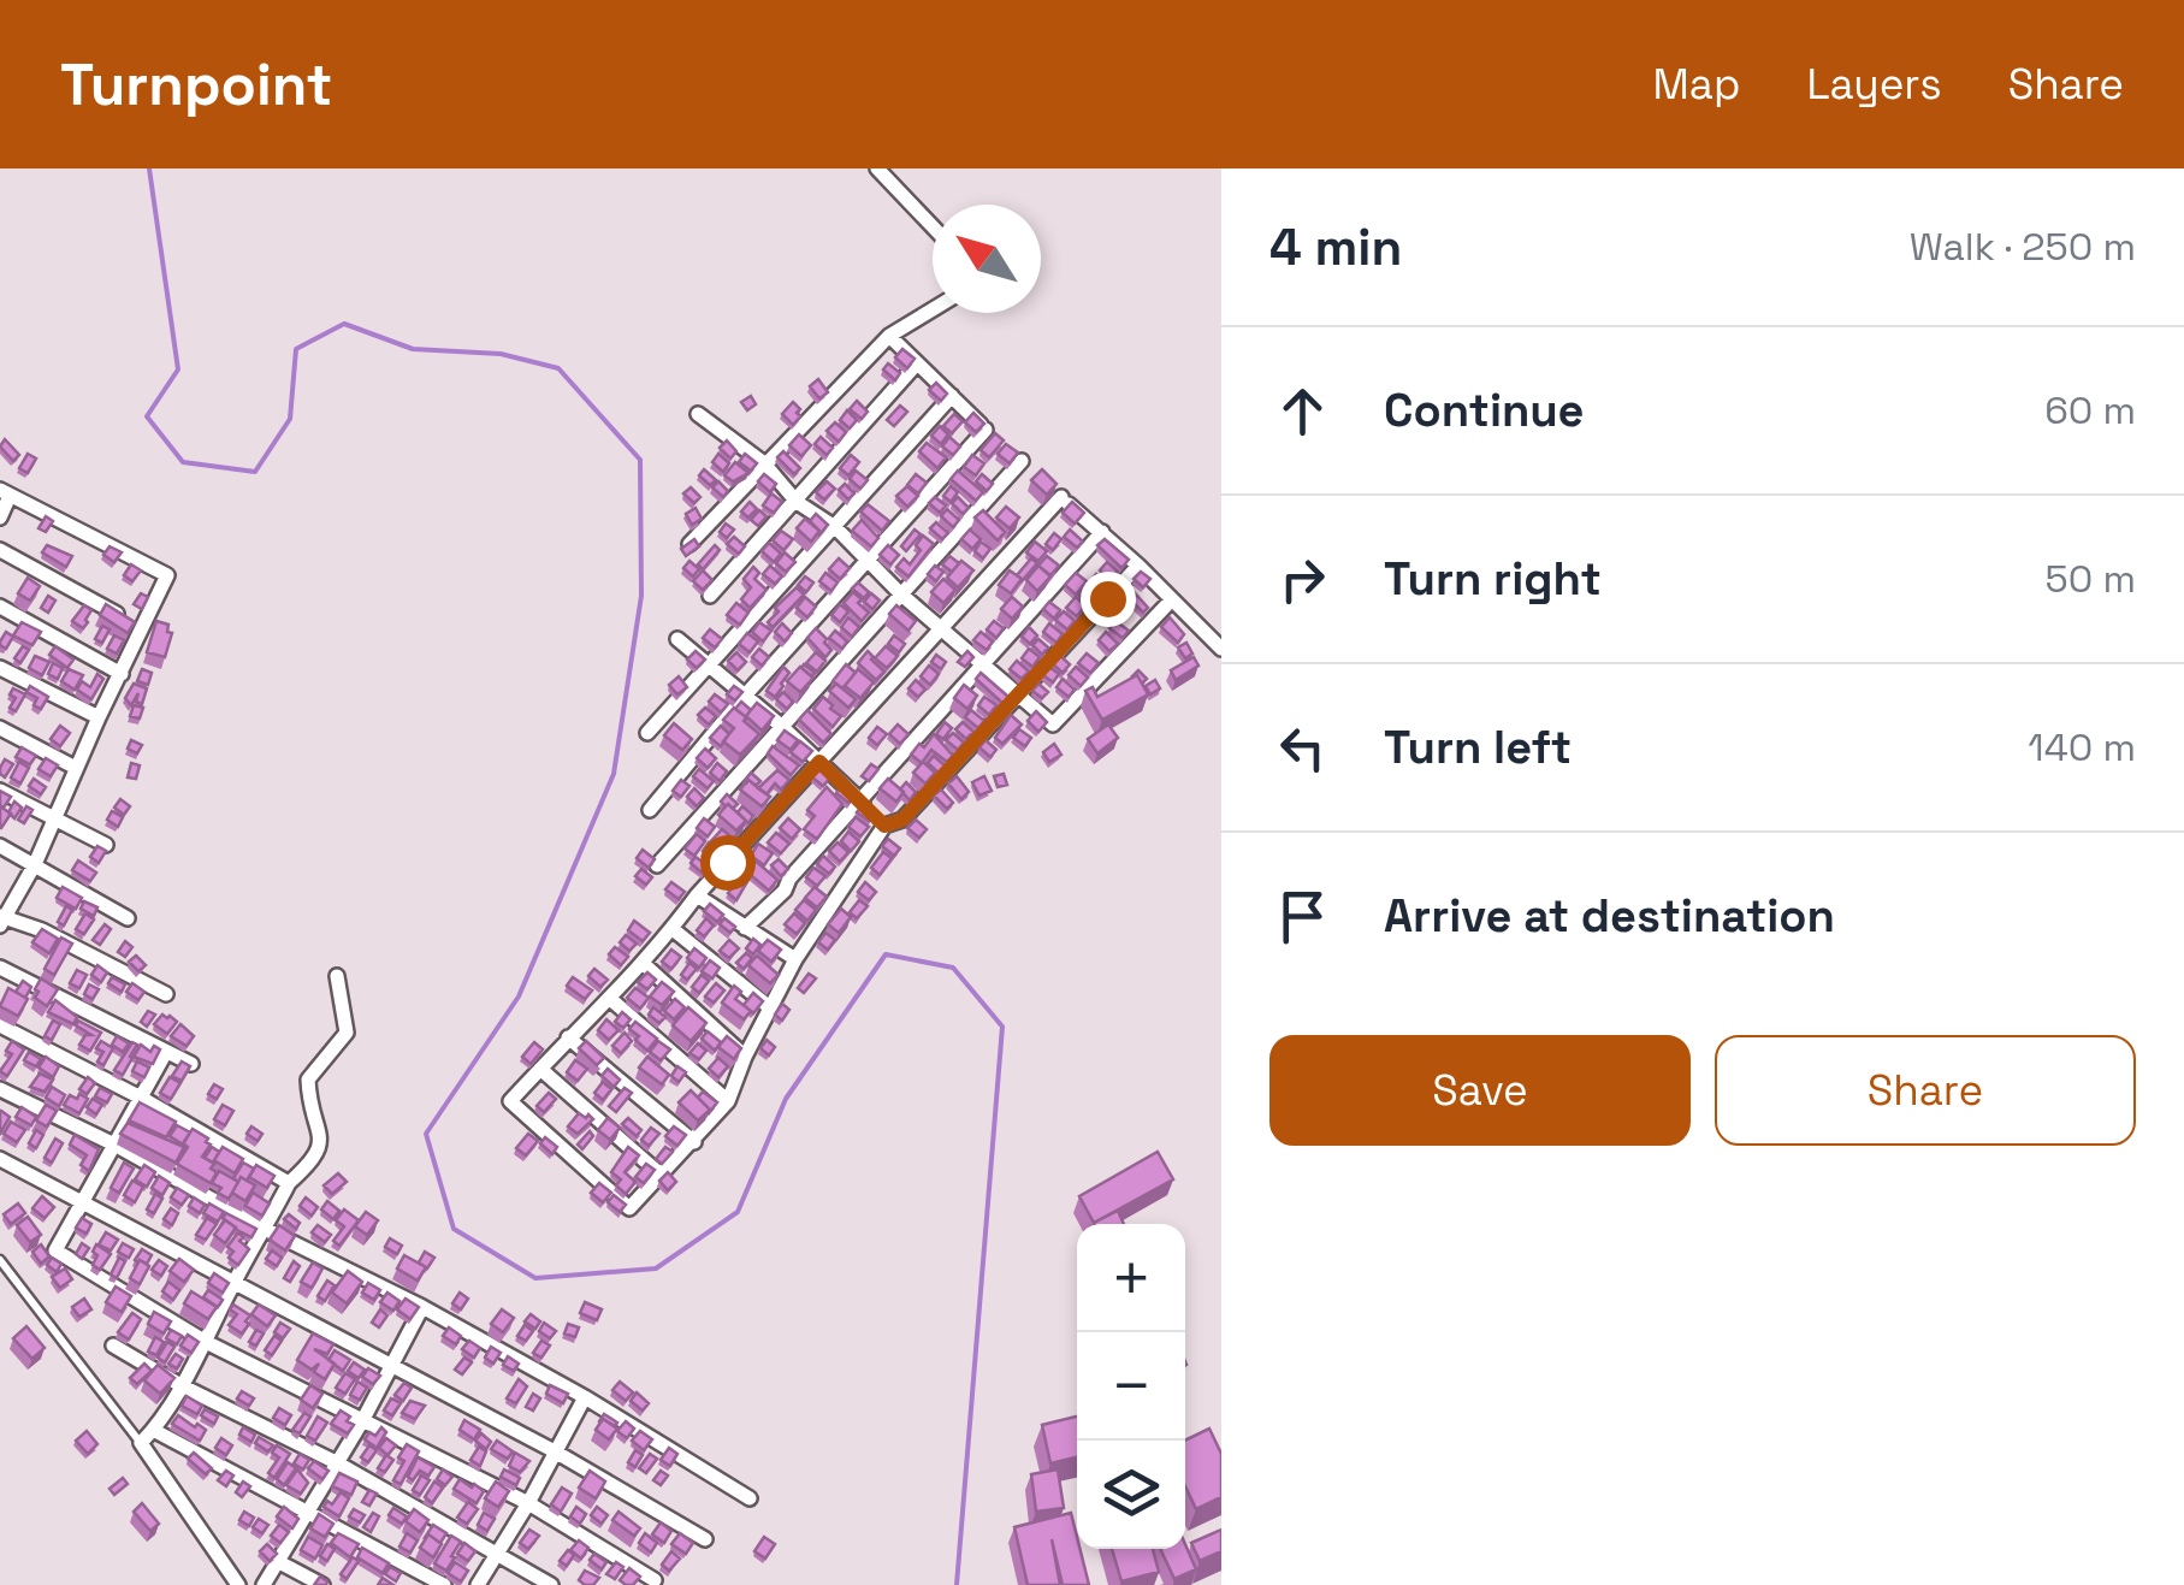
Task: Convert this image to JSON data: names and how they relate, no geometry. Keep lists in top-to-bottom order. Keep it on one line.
{"north":"top left","page":{"header":"Turnpoint","nav":["Map","Layers","Share"],"heading":["4 min","Walk · 250 m"],"list":[["Continue","60 m"],["Turn right","50 m"],["Turn left","140 m"],"Arrive at destination"],"buttons":["Save","Share"],"map_buttons":["+","−"]}}
